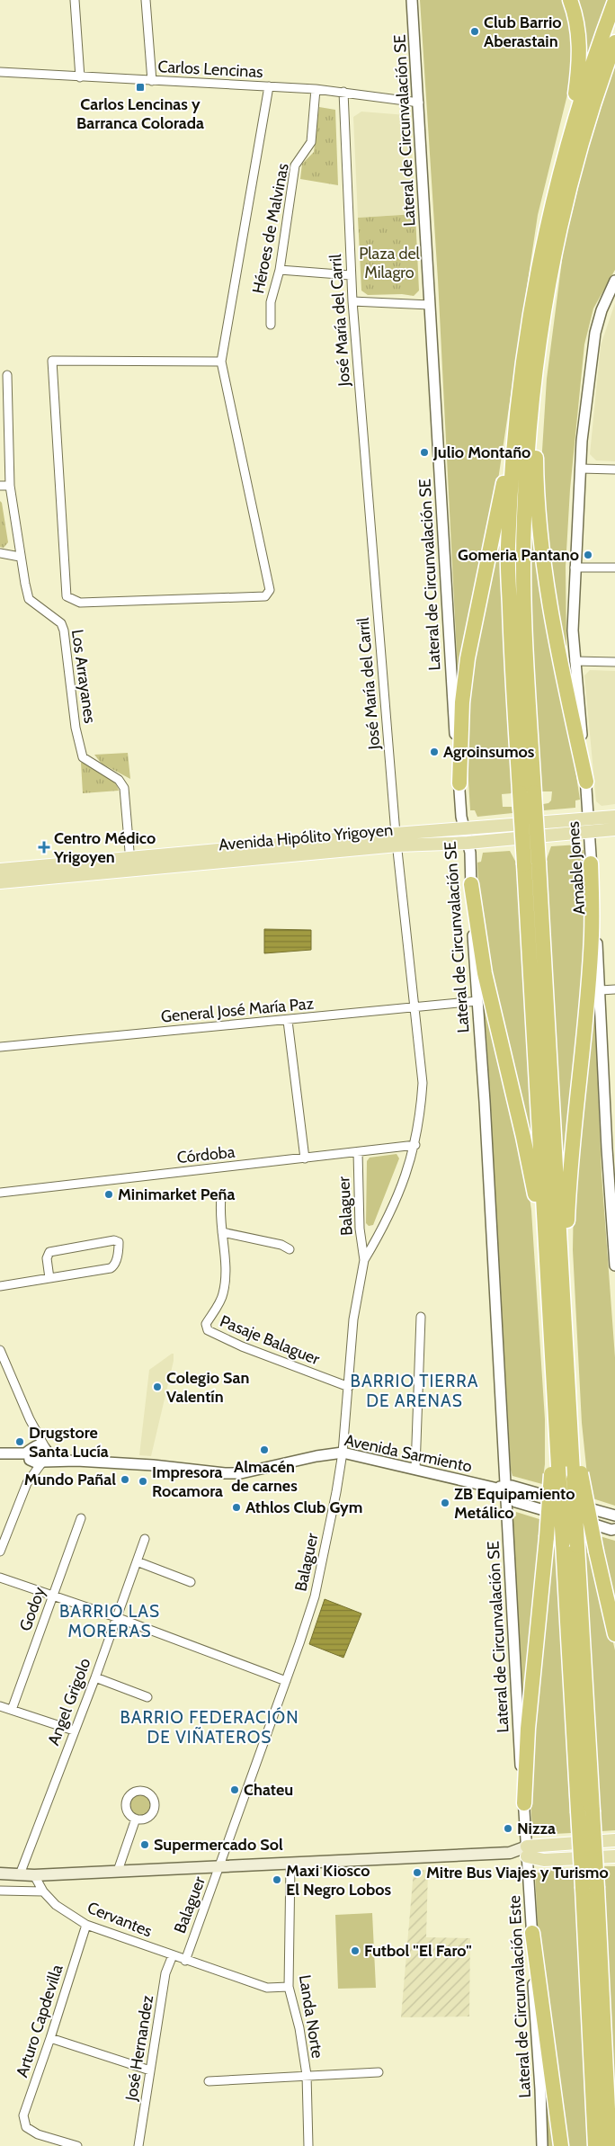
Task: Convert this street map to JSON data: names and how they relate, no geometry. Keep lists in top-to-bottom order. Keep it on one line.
{"streets":{"main road":["Avenida Hipólito Yrigoyen"],"street":["Carlos Lencinas","Lateral de Circunvalación SE","Héroes de Malvinas","José María del Carril","Los Arrayanes","Amable Jones","General José María Paz","Córdoba","Balaguer","Pasaje Balaguer","Avenida Sarmiento","Godoy","Angel Grigolo","Cervantes","Lateral de Circunvalación Este","Landa Norte","Arturo Capdevilla","José Hernandez"]},"crossings":[["Carlos Lencinas","Lateral de Circunvalación SE"],["Carlos Lencinas","Héroes de Malvinas"],["Carlos Lencinas","José María del Carril"],["Lateral de Circunvalación SE","Avenida Hipólito Yrigoyen"],["Lateral de Circunvalación SE","General José María Paz"],["Lateral de Circunvalación SE","Avenida Sarmiento"],["Lateral de Circunvalación SE","Lateral de Circunvalación Este"],["José María del Carril","Avenida Hipólito Yrigoyen"],["José María del Carril","General José María Paz"],["José María del Carril","Córdoba"],["José María del Carril","Balaguer"],["Los Arrayanes","Avenida Hipólito Yrigoyen"],["Avenida Hipólito Yrigoyen","Amable Jones"],["Córdoba","Balaguer"],["Balaguer","Pasaje Balaguer"],["Balaguer","Avenida Sarmiento"],["Balaguer","Cervantes"],["Cervantes","Landa Norte"],["Cervantes","Arturo Capdevilla"],["Cervantes","José Hernandez"]],"districts":["BARRIO TIERRA DE ARENAS","BARRIO LAS MORERAS","BARRIO FEDERACIÓN DE VIÑATEROS"],"parks":["Plaza del Milagro"],"places":{"other":["Club Barrio Aberastain","Julio Montaño","Gomeria Pantano","Agroinsumos","Minimarket Peña","Colegio San Valentín","Drugstore Santa Lucía","Almacén de carnes","Mundo Pañal","Impresora Rocamora","ZB Equipamiento Metálico","Athlos Club Gym","Chateu","Nizza","Supermercado Sol","Mitre Bus Viajes y Turismo","Maxi Kiosco El Negro Lobos","Futbol \"El Faro\""],"transit":["Carlos Lencinas y Barranca Colorada"],"health":["Centro Médico Yrigoyen"]}}
